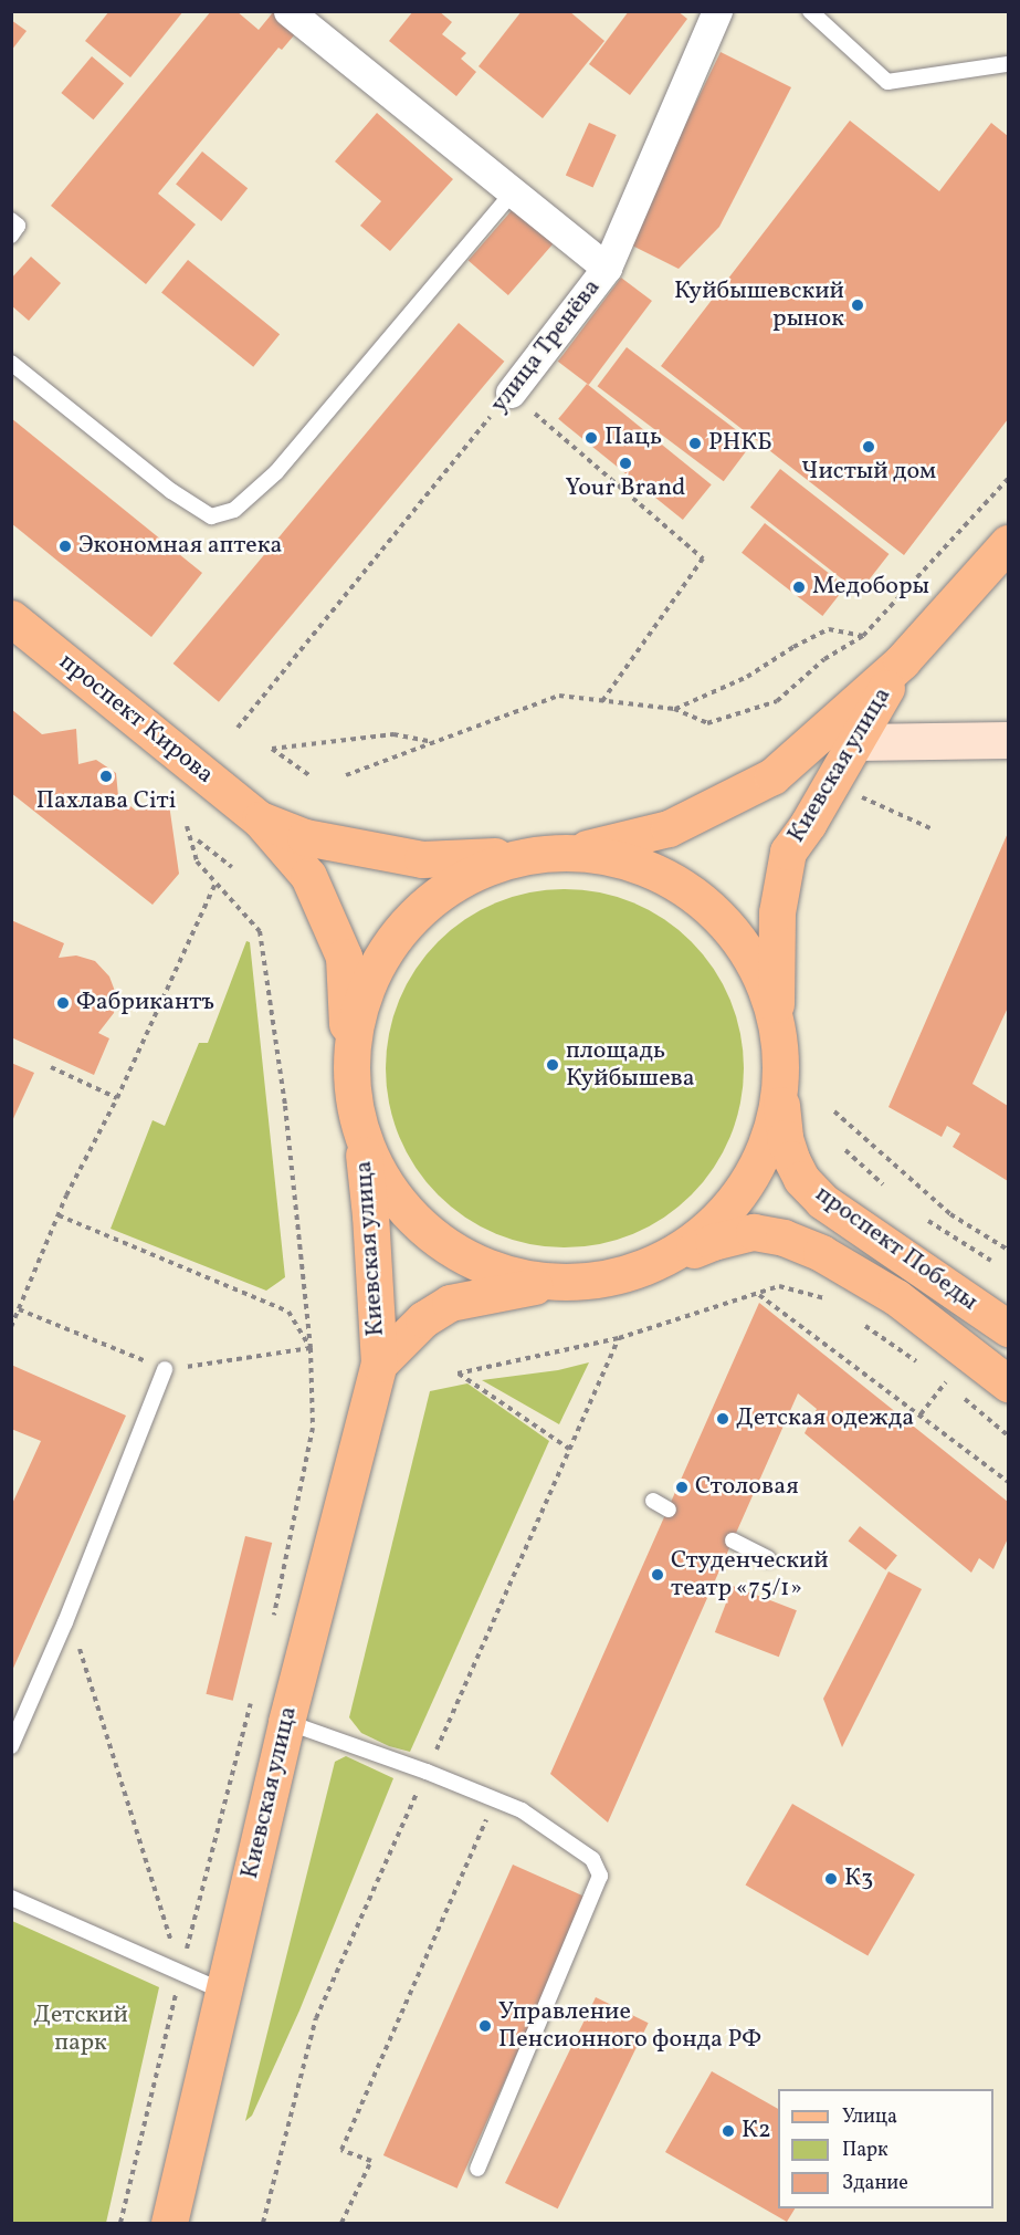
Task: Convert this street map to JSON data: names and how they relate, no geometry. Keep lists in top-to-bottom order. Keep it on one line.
{"streets":{"main road":["проспект Кирова","Киевская улица","проспект Победы"],"street":["улица Тренёва"]},"parks":["Детский парк"],"places":["Куйбышевский рынок","Паць","РНКБ","Чистый дом","Your Brand","Экономная аптека","Медоборы","Пахлава Сіті","Фабрикантъ","площадь Куйбышева","Детская одежда","Столовая","Студенческий театр «75/1»","К3","Управление Пенсионного фонда РФ","К2"],"legend":["Улица","Парк","Здание"]}
